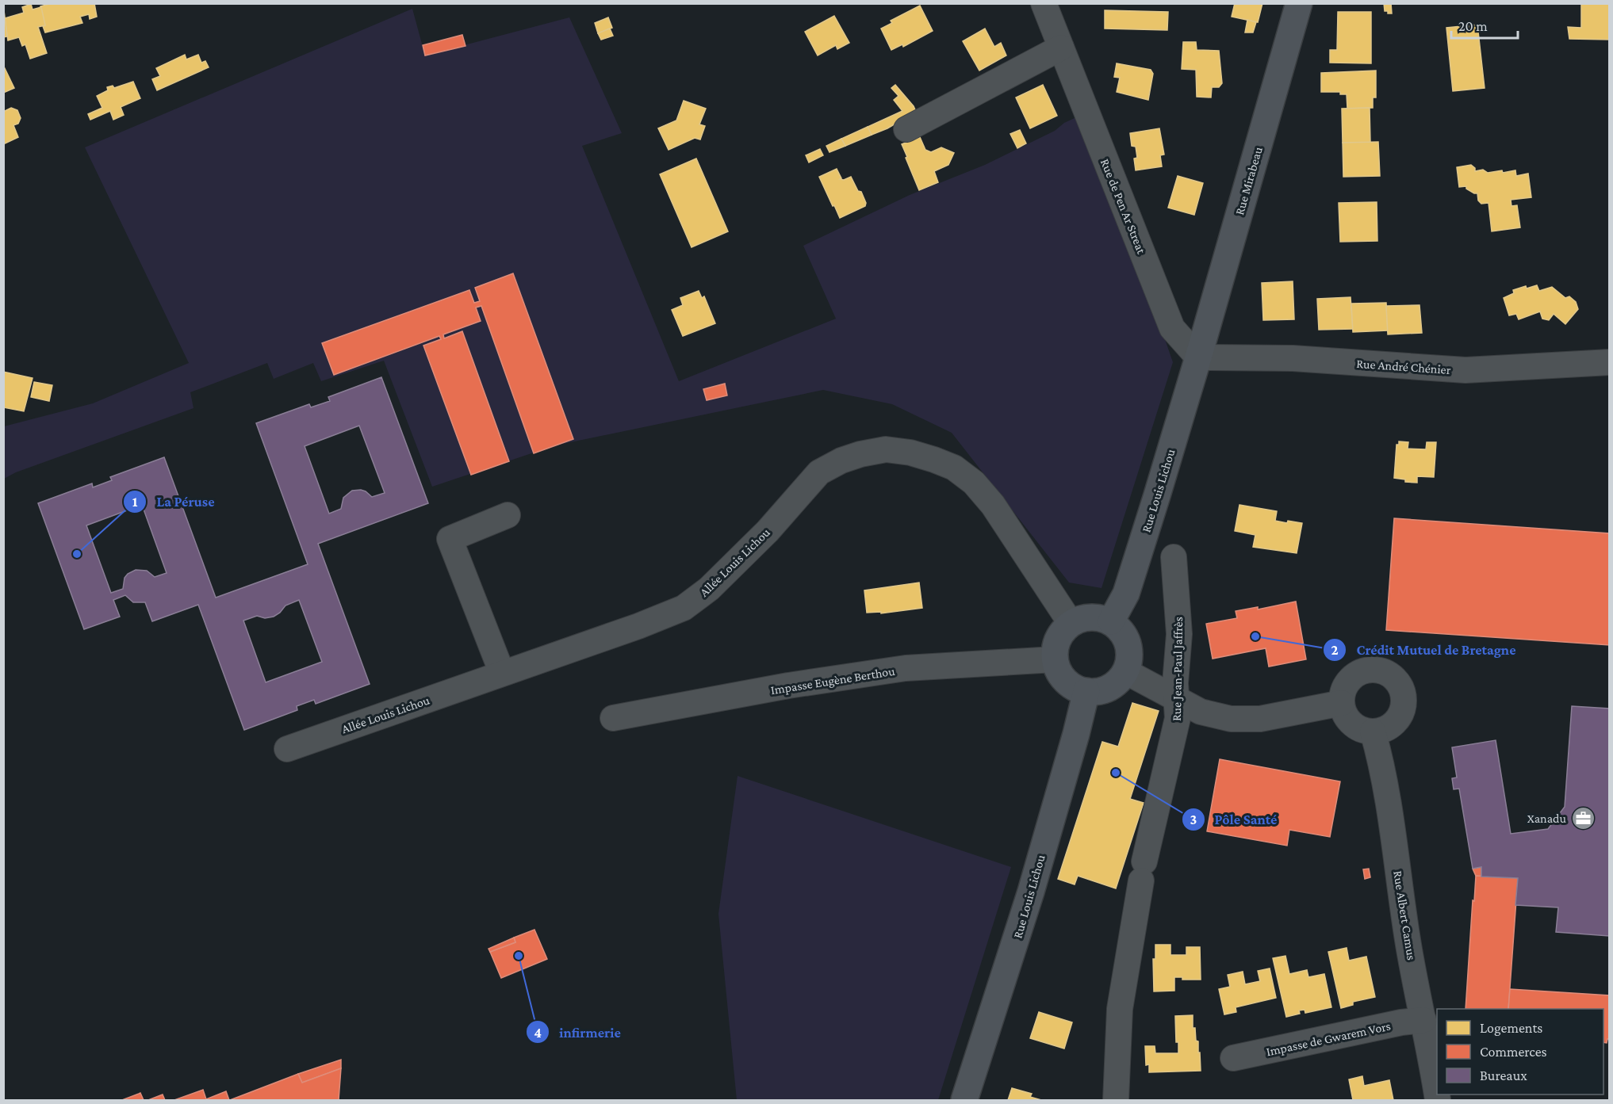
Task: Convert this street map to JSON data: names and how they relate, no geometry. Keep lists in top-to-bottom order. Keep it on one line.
{"streets":{"main road":["Rue Mirabeau","Rue Louis Lichou"],"street":["Rue de Pen Ar Streat","Rue André Chénier","Allée Louis Lichou","Rue Jean-Paul Jaffrès","Impasse Eugène Berthou","Rue Albert Camus","Impasse de Gwarem Vors"]},"crossings":[["Rue Mirabeau","Rue de Pen Ar Streat"],["Rue Mirabeau","Rue André Chénier"],["Rue Mirabeau","Rue Louis Lichou"],["Rue de Pen Ar Streat","Rue André Chénier"],["Rue de Pen Ar Streat","Rue Louis Lichou"],["Rue André Chénier","Rue Louis Lichou"],["Rue Louis Lichou","Allée Louis Lichou"],["Rue Louis Lichou","Impasse Eugène Berthou"],["Allée Louis Lichou","Impasse Eugène Berthou"],["Rue Albert Camus","Impasse de Gwarem Vors"]],"places":{"other":["La Péruse","Crédit Mutuel de Bretagne","Pôle Santé","infirmerie"],"office":["Xanadu"]},"legend":["Logements","Commerces","Bureaux"],"scale_bar":"20 m"}
